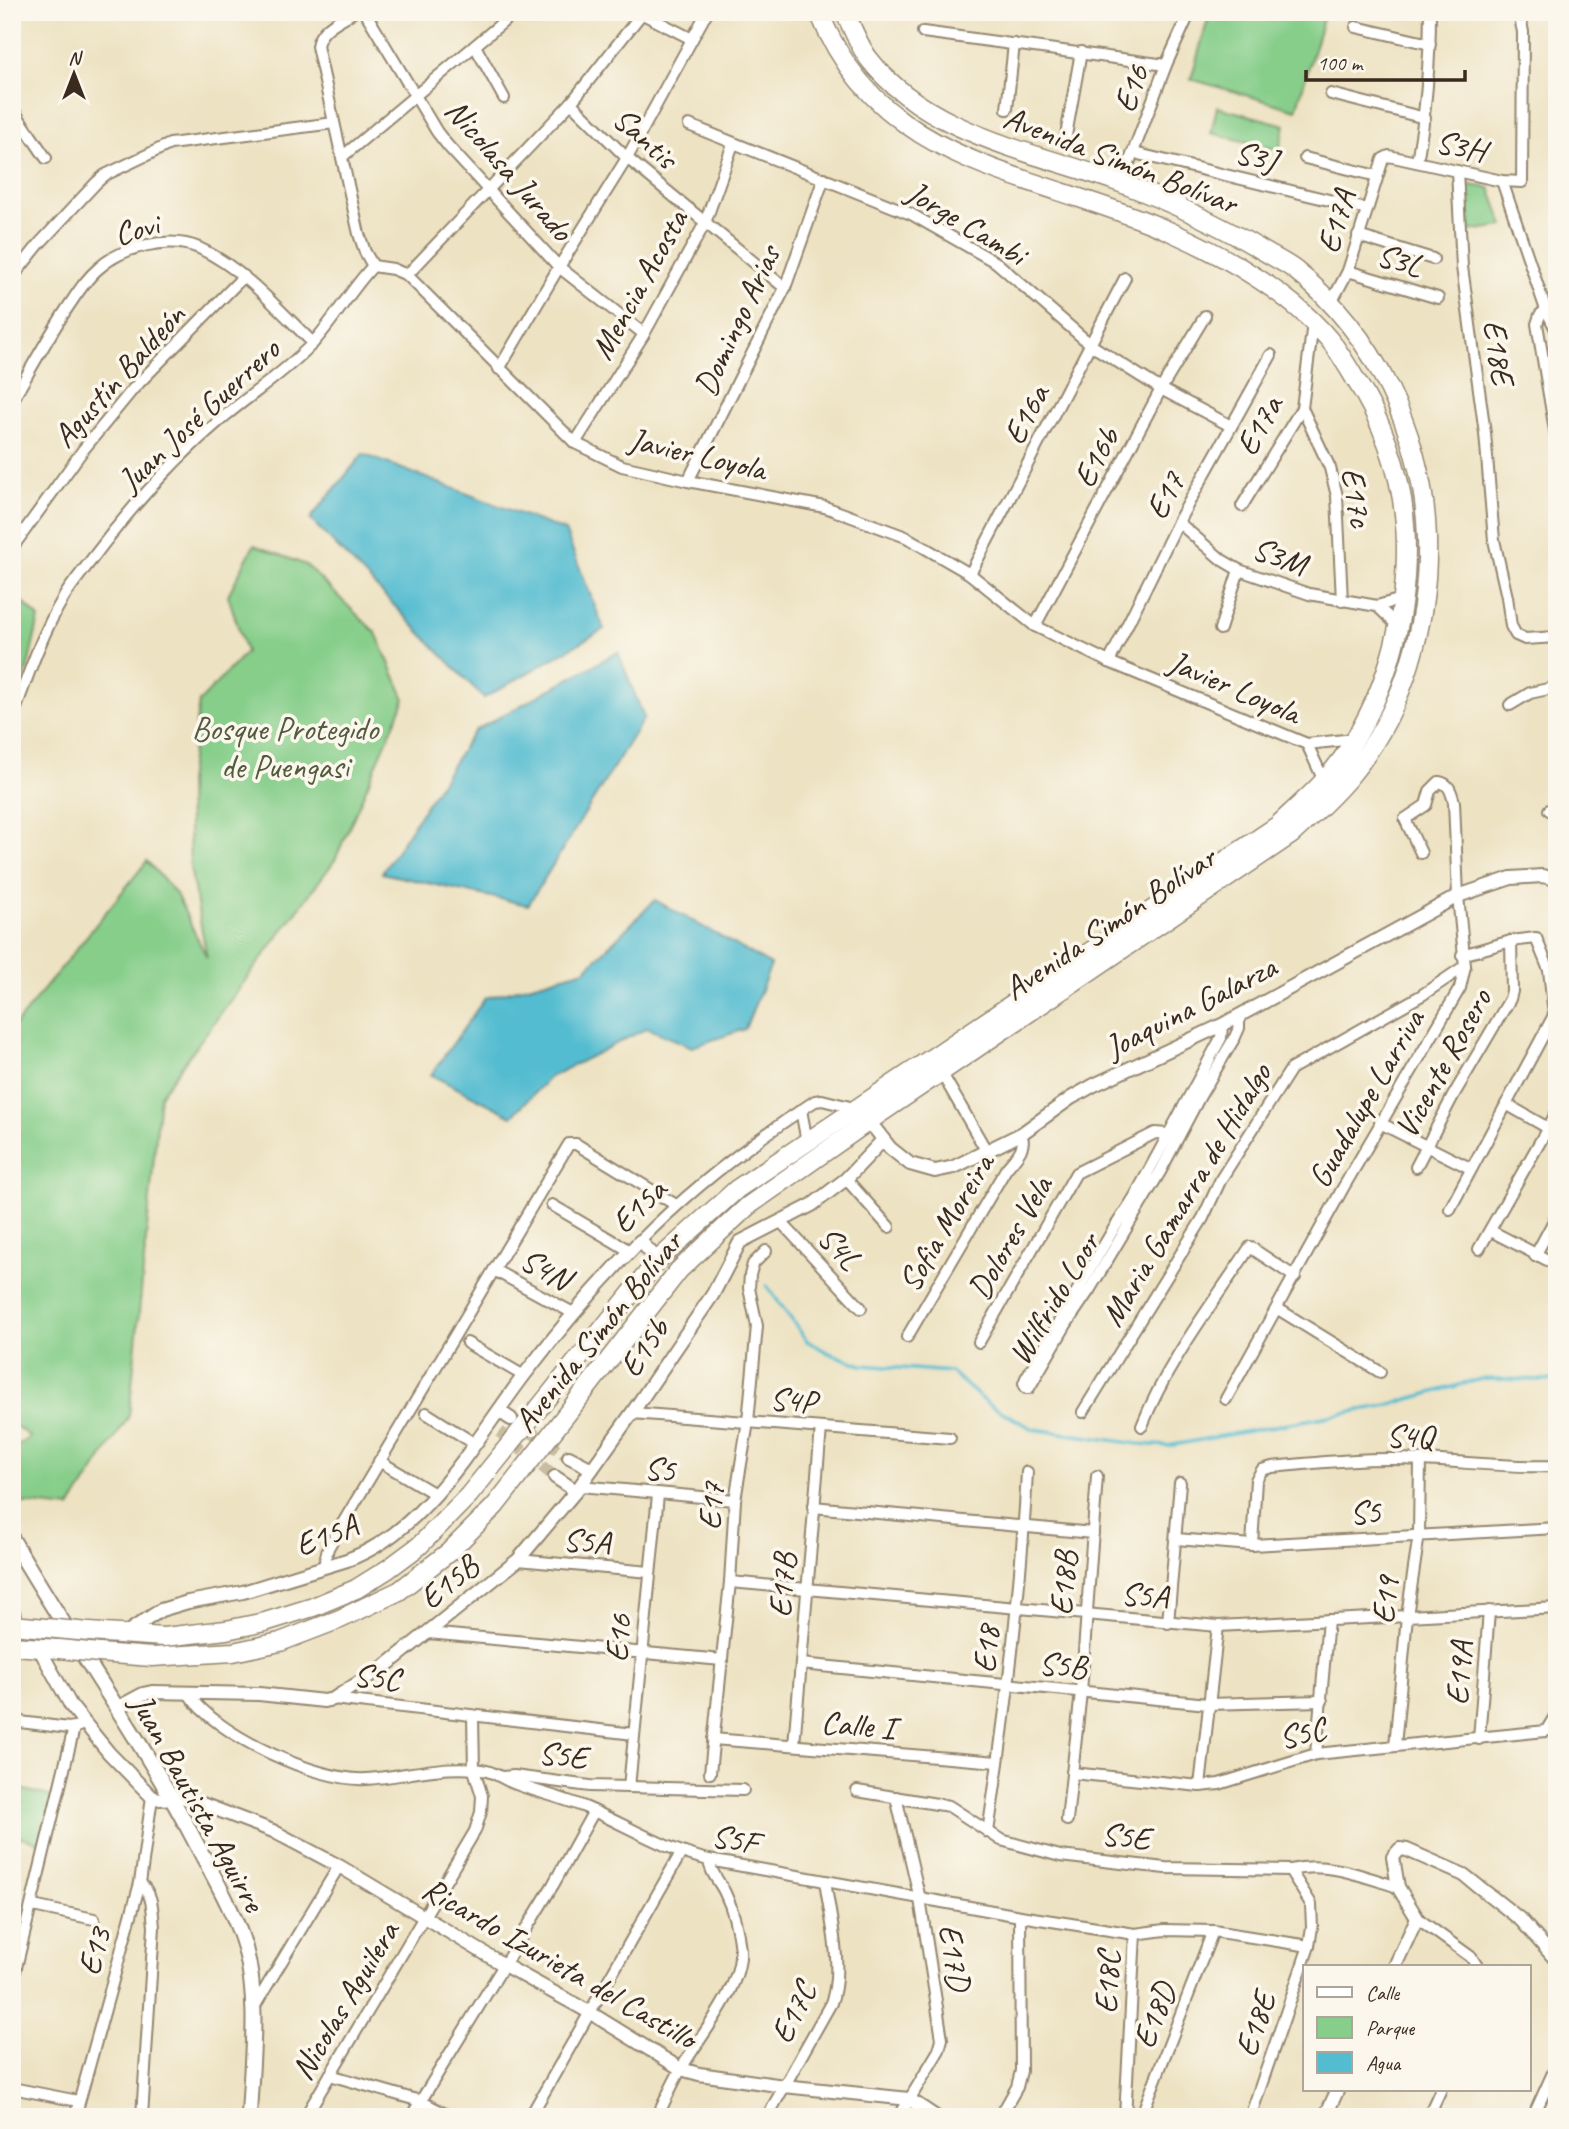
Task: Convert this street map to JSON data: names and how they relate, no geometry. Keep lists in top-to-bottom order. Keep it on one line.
{"streets":{"highway":["Avenida Simón Bolívar"],"main road":["Juan Bautista Aguirre"],"street":["E16","Santis","S3H","S3J","Nicolasa Jurado","E17A","Jorge Cambi","Covi","S3L","Mencia Acosta","Domingo Arias","E18E","Agustín Baldeón","Juan José Guerrero","E16a","E17a","Javier Loyola","E16b","E17","E17c","S3M","Joaquina Galarza","Vicente Rosero","Guadalupe Larriva","Maria Gamarra de Hidalgo","E15a","Sofia Moreira","Dolores Vela","S4L","S4N","Wilfrido Loor","E15b","S4P","S4Q","S5","E15A","S5A","E15B","E18B","E17B","E19","E18","S5B","E19A","S5C","Calle I","S5E","S5F","E13","E17D","Ricardo Izurieta del Castillo","E18C","Nicolas Aguilera","E17C","E18D"]},"crossings":[["E16","S3J"],["E16","Avenida Simón Bolívar"],["E16","S5"],["E16","S5A"],["E16","S5C"],["E16","S5E"],["Santis","Mencia Acosta"],["Santis","Domingo Arias"],["S3H","E17A"],["S3H","E18E"],["S3J","E17A"],["Avenida Simón Bolívar","E17A"],["Avenida Simón Bolívar","E17a"],["Avenida Simón Bolívar","Javier Loyola"],["Avenida Simón Bolívar","S3M"],["Avenida Simón Bolívar","Joaquina Galarza"],["Avenida Simón Bolívar","E15a"],["Avenida Simón Bolívar","E15A"],["Nicolasa Jurado","Mencia Acosta"],["E17A","S3L"],["Jorge Cambi","Mencia Acosta"],["Jorge Cambi","Domingo Arias"],["Jorge Cambi","E16a"],["Jorge Cambi","E16b"],["Jorge Cambi","E17"],["Covi","Agustín Baldeón"],["Covi","Juan José Guerrero"],["Mencia Acosta","Javier Loyola"],["Domingo Arias","Javier Loyola"],["E18E","S5E"],["E18E","S5F"],["E16a","Javier Loyola"],["E17a","E17c"],["Javier Loyola","E16b"],["Javier Loyola","E17"],["E17","S3M"],["E17","S4P"],["E17","S5"],["E17","S5A"],["E17","Calle I"],["E17c","S3M"],["Joaquina Galarza","Guadalupe Larriva"],["Joaquina Galarza","E15a"],["Joaquina Galarza","Sofia Moreira"],["Joaquina Galarza","Wilfrido Loor"],["Joaquina Galarza","E15b"],["Vicente Rosero","Maria Gamarra de Hidalgo"],["Guadalupe Larriva","Maria Gamarra de Hidalgo"],["E15a","S4N"],["E15a","E15A"],["Dolores Vela","Wilfrido Loor"],["S4L","E15b"],["E15b","S4P"],["E15b","S5"],["E15b","E15B"],["S4P","E17B"],["S4Q","S5"],["S4Q","E19"],["S5","E15B"],["S5","E19"],["S5A","E15B"],["S5A","E18B"],["S5A","E17B"],["S5A","E19"],["S5A","E18"],["S5A","E19A"],["E15B","S5C"],["E18B","S5B"],["E18B","S5C"],["E17B","S5B"],["E17B","Calle I"],["E19","S5C"],["E18","S5B"],["E18","Calle I"],["E18","S5E"],["E19A","S5C"],["S5C","Juan Bautista Aguirre"],["S5C","S5F"],["S5C","Nicolas Aguilera"],["S5E","S5F"],["S5E","E17D"],["Juan Bautista Aguirre","Ricardo Izurieta del Castillo"],["S5F","E17D"],["S5F","E18C"],["S5F","Nicolas Aguilera"],["S5F","E17C"],["S5F","E18D"],["E13","Ricardo Izurieta del Castillo"],["E17D","Ricardo Izurieta del Castillo"],["Ricardo Izurieta del Castillo","Nicolas Aguilera"],["Ricardo Izurieta del Castillo","E17C"]],"parks":["Bosque Protegido de Puengasi"],"legend":["Calle","Parque","Agua"],"scale_bar":"100 m","north":"top"}
